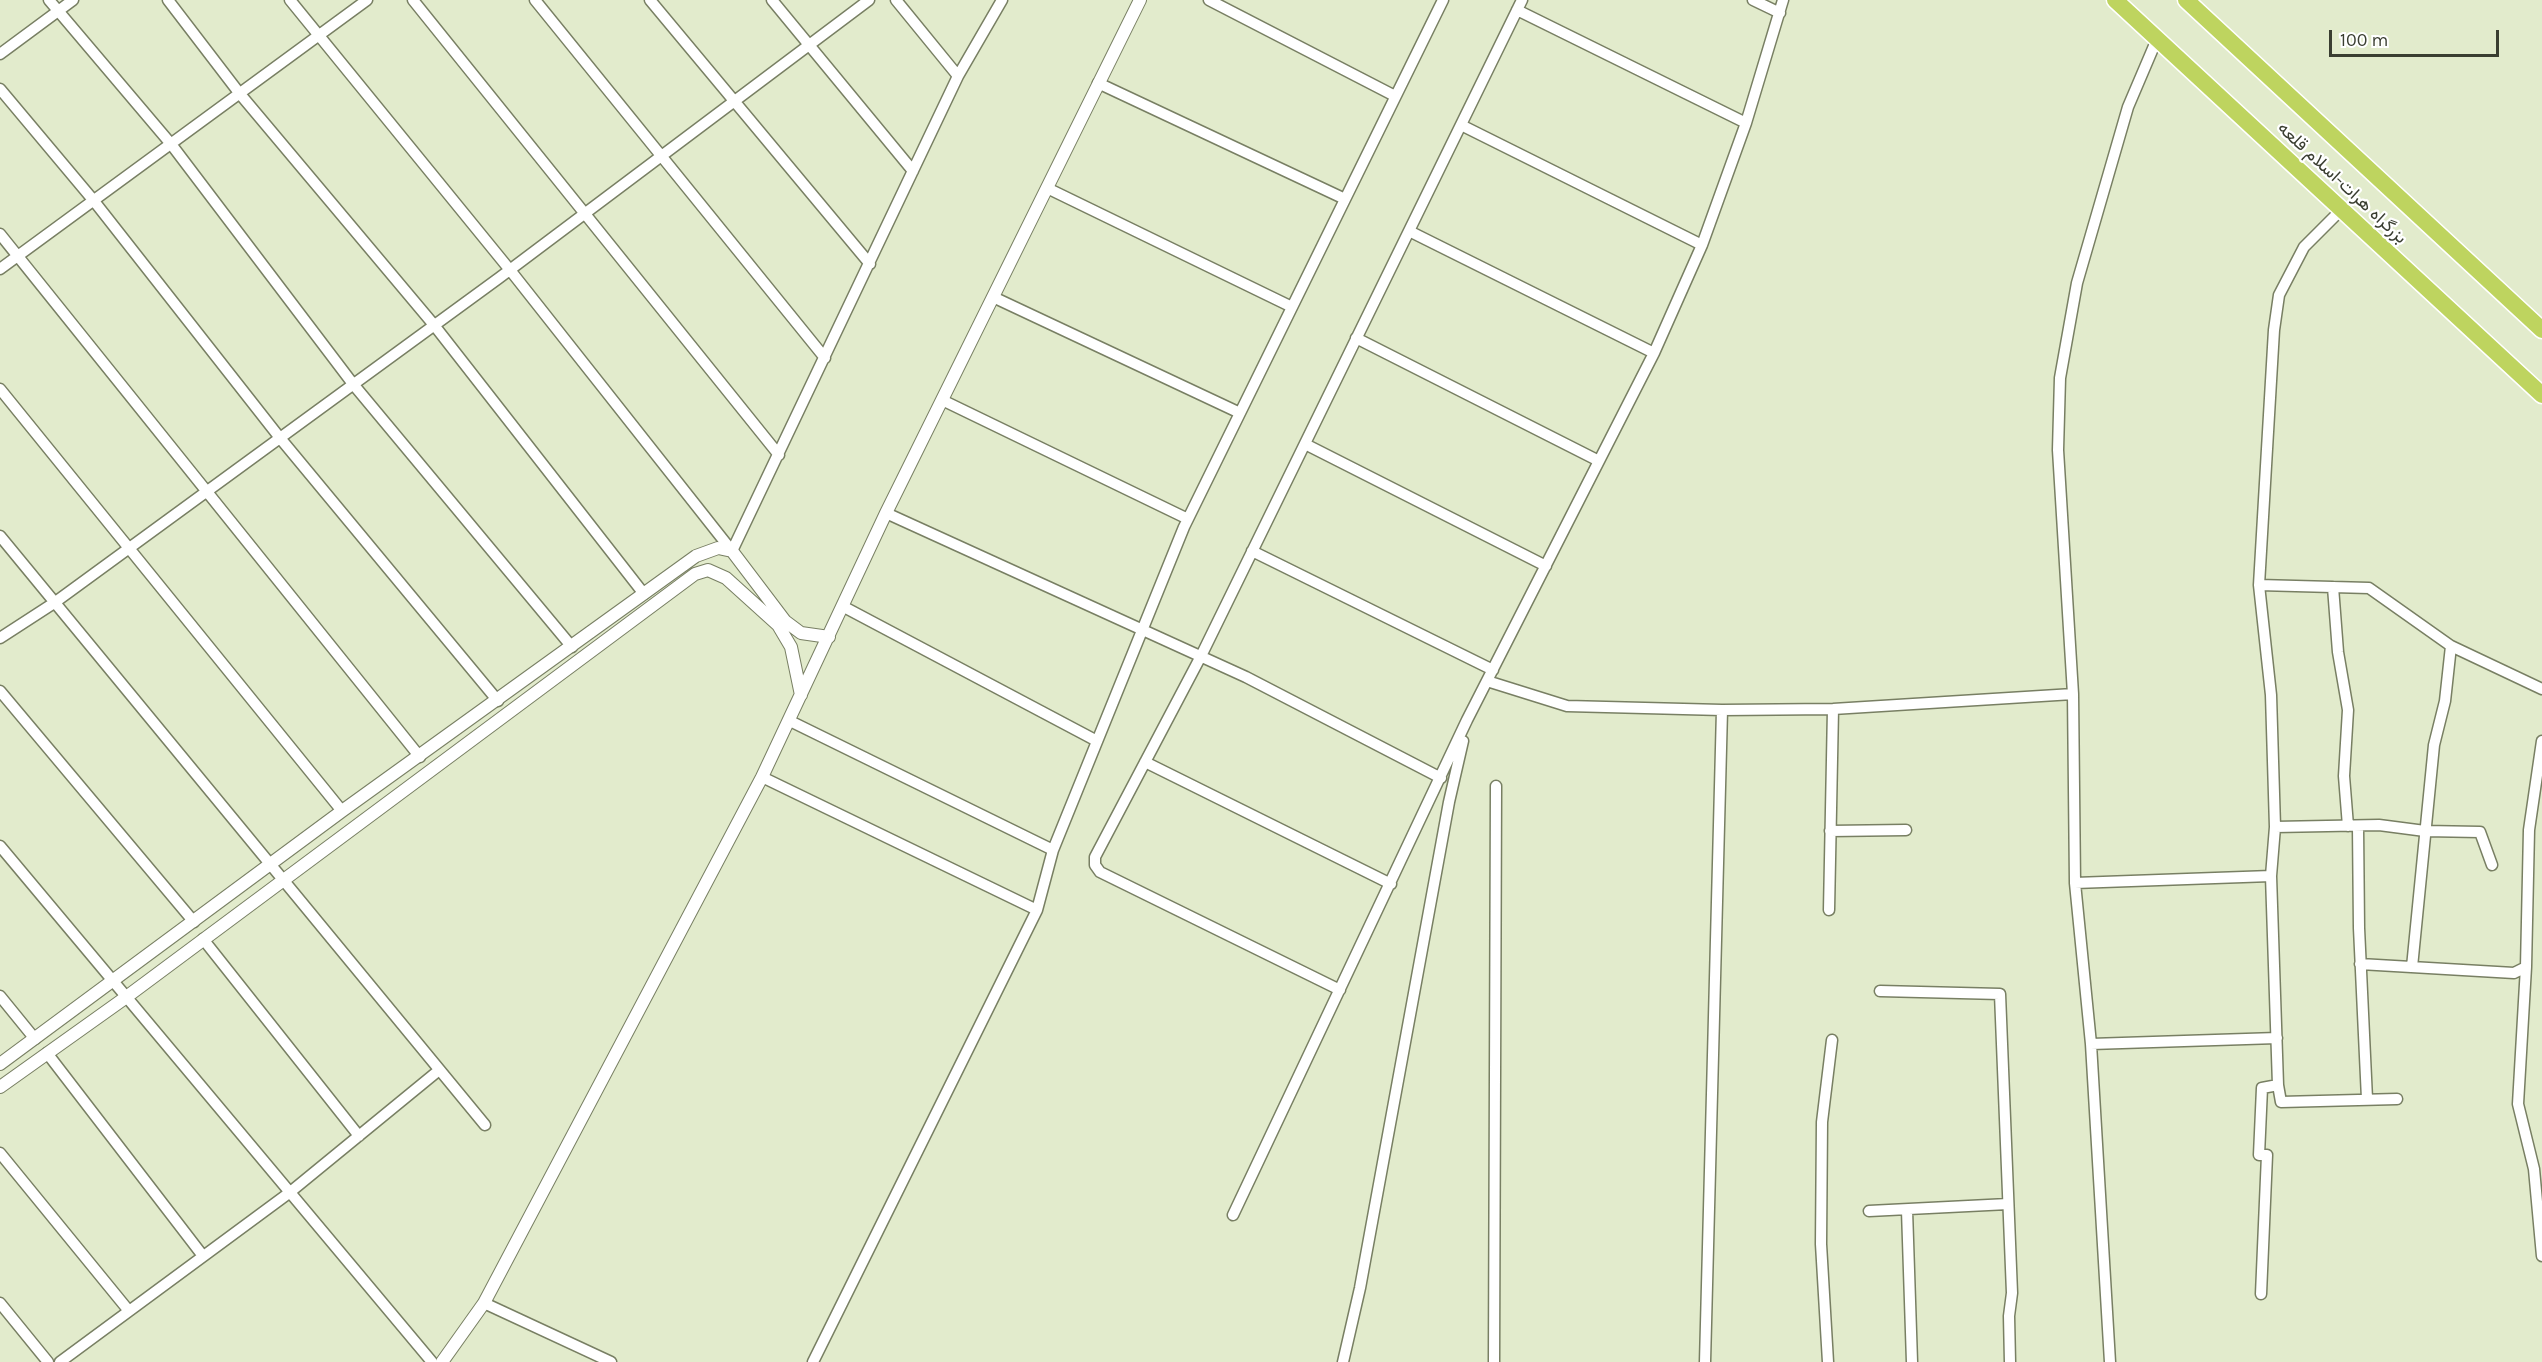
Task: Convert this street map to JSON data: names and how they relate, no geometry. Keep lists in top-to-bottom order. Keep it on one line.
{"streets":{"highway":["بزرگراه هرات-اسلام قلعه"]},"scale_bar":"100 m"}
